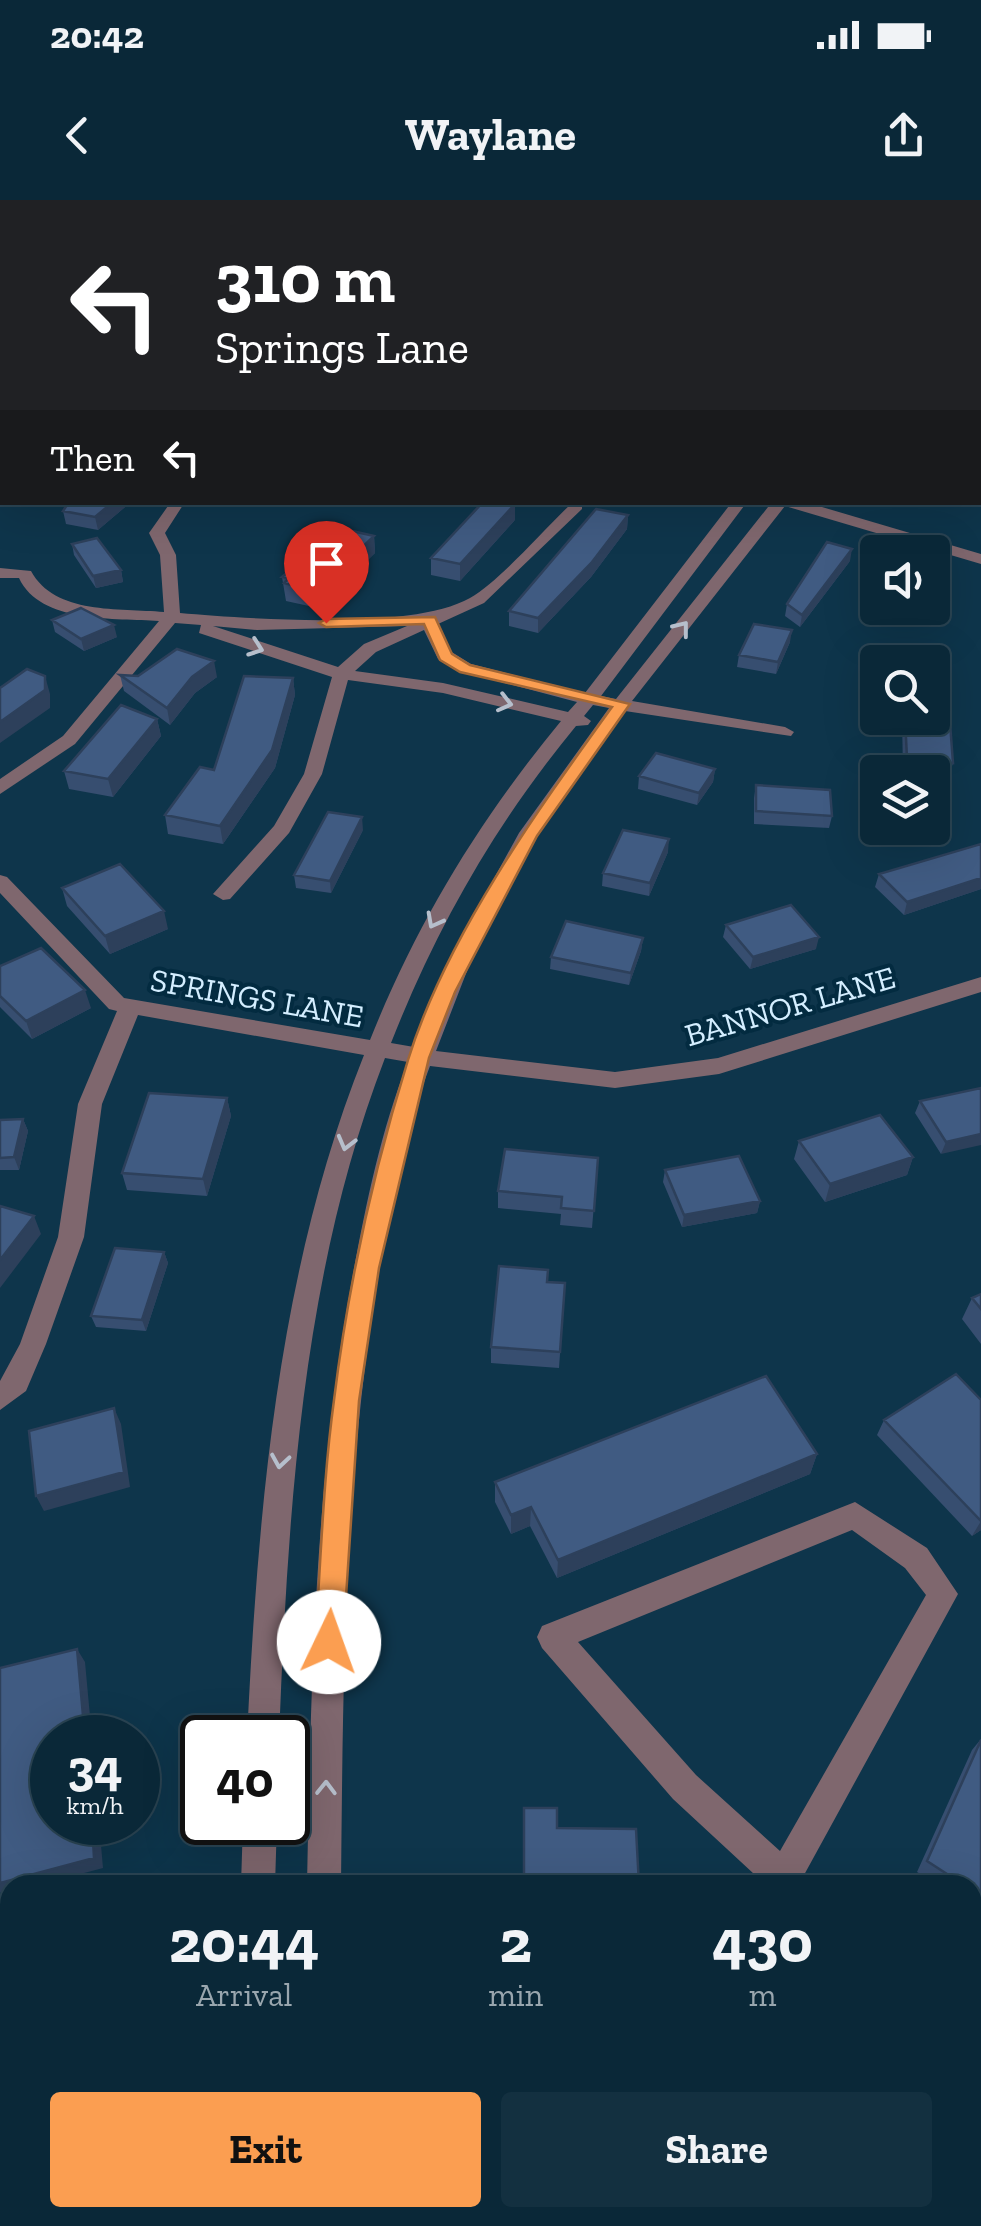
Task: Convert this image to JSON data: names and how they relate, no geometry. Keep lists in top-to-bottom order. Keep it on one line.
{"streets":{"street":["SPRINGS LANE","BANNOR LANE"]},"crossings":[["SPRINGS LANE","BANNOR LANE"]],"page":{"status":"20:42","header":"Waylane","turn":["310 m","Springs Lane"],"then":"Then","speed":"34 km/h","limit":"40","eta":["20:44","Arrival","2","min","430","m"],"buttons":["Exit","Share"]}}
